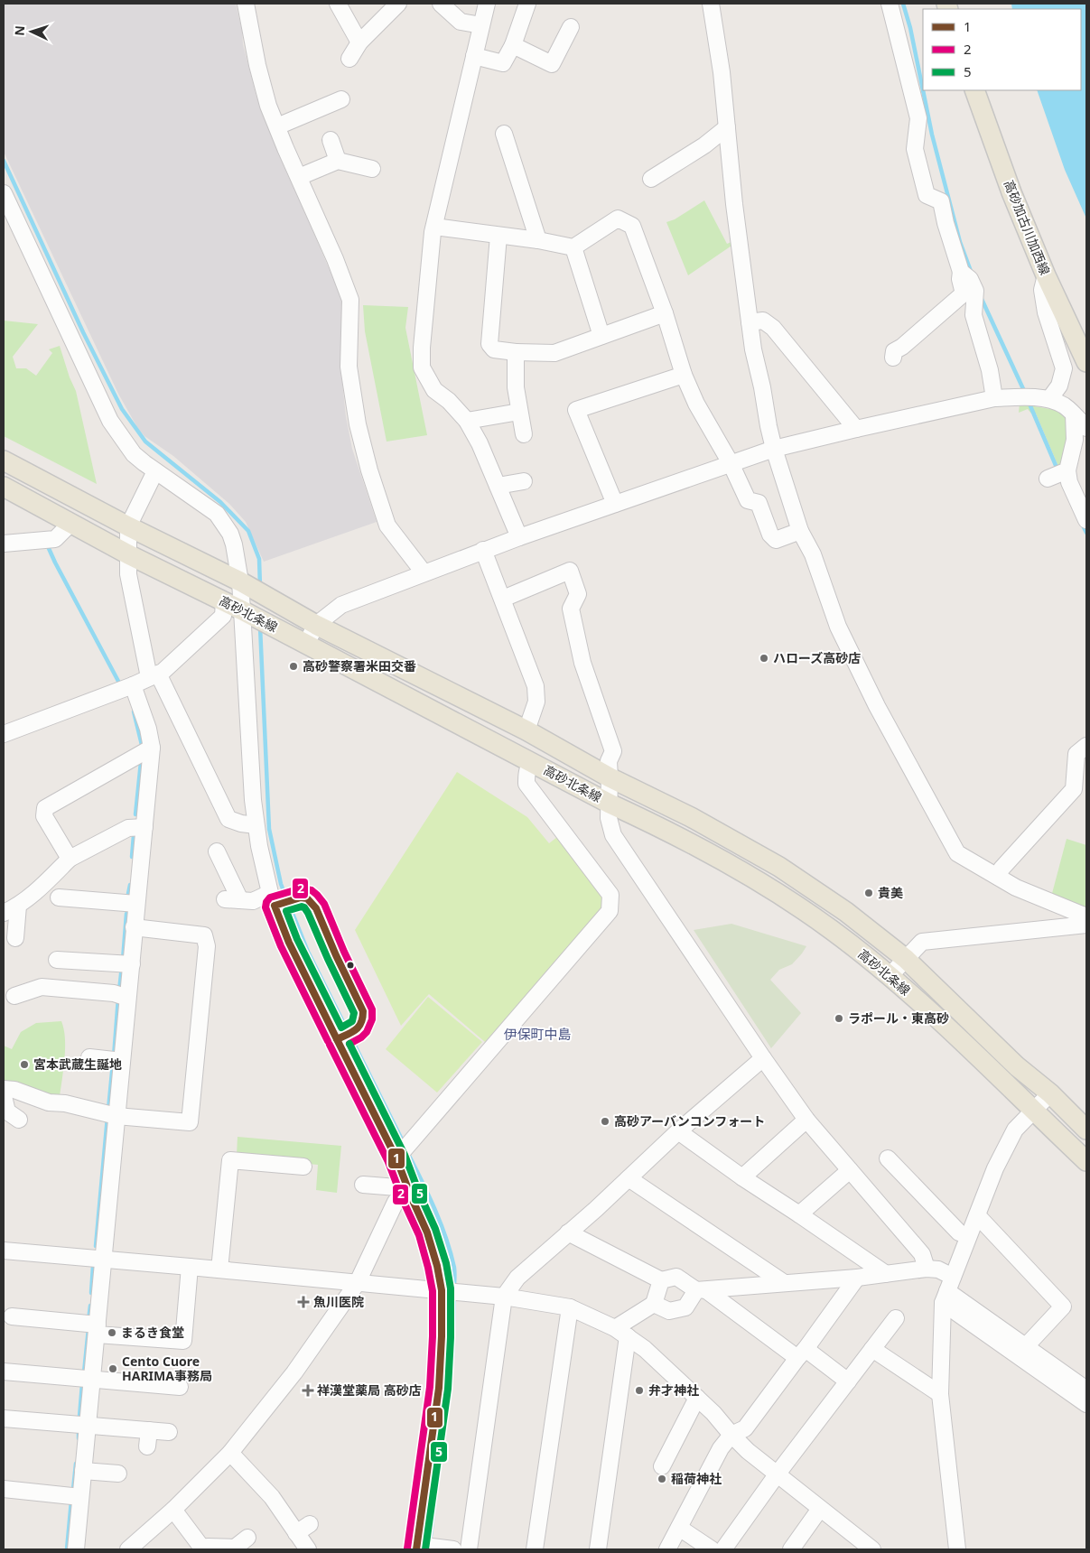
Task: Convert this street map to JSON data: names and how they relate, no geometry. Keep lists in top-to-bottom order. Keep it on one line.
{"streets":{"main road":["高砂加古川加西線","高砂北条線"]},"districts":["伊保町中島"],"places":{"other":["ハローズ高砂店","高砂警察署米田交番","貴美","ラポール・東高砂","宮本武蔵生誕地","高砂アーバンコンフォート","まるき食堂","Cento Cuore HARIMA事務局","弁才神社","稲荷神社"],"health":["魚川医院","祥漢堂薬局 高砂店"]},"lines":["transit line 2","transit line 1","transit line 5"],"legend":["1","2","5"],"north":"left"}
